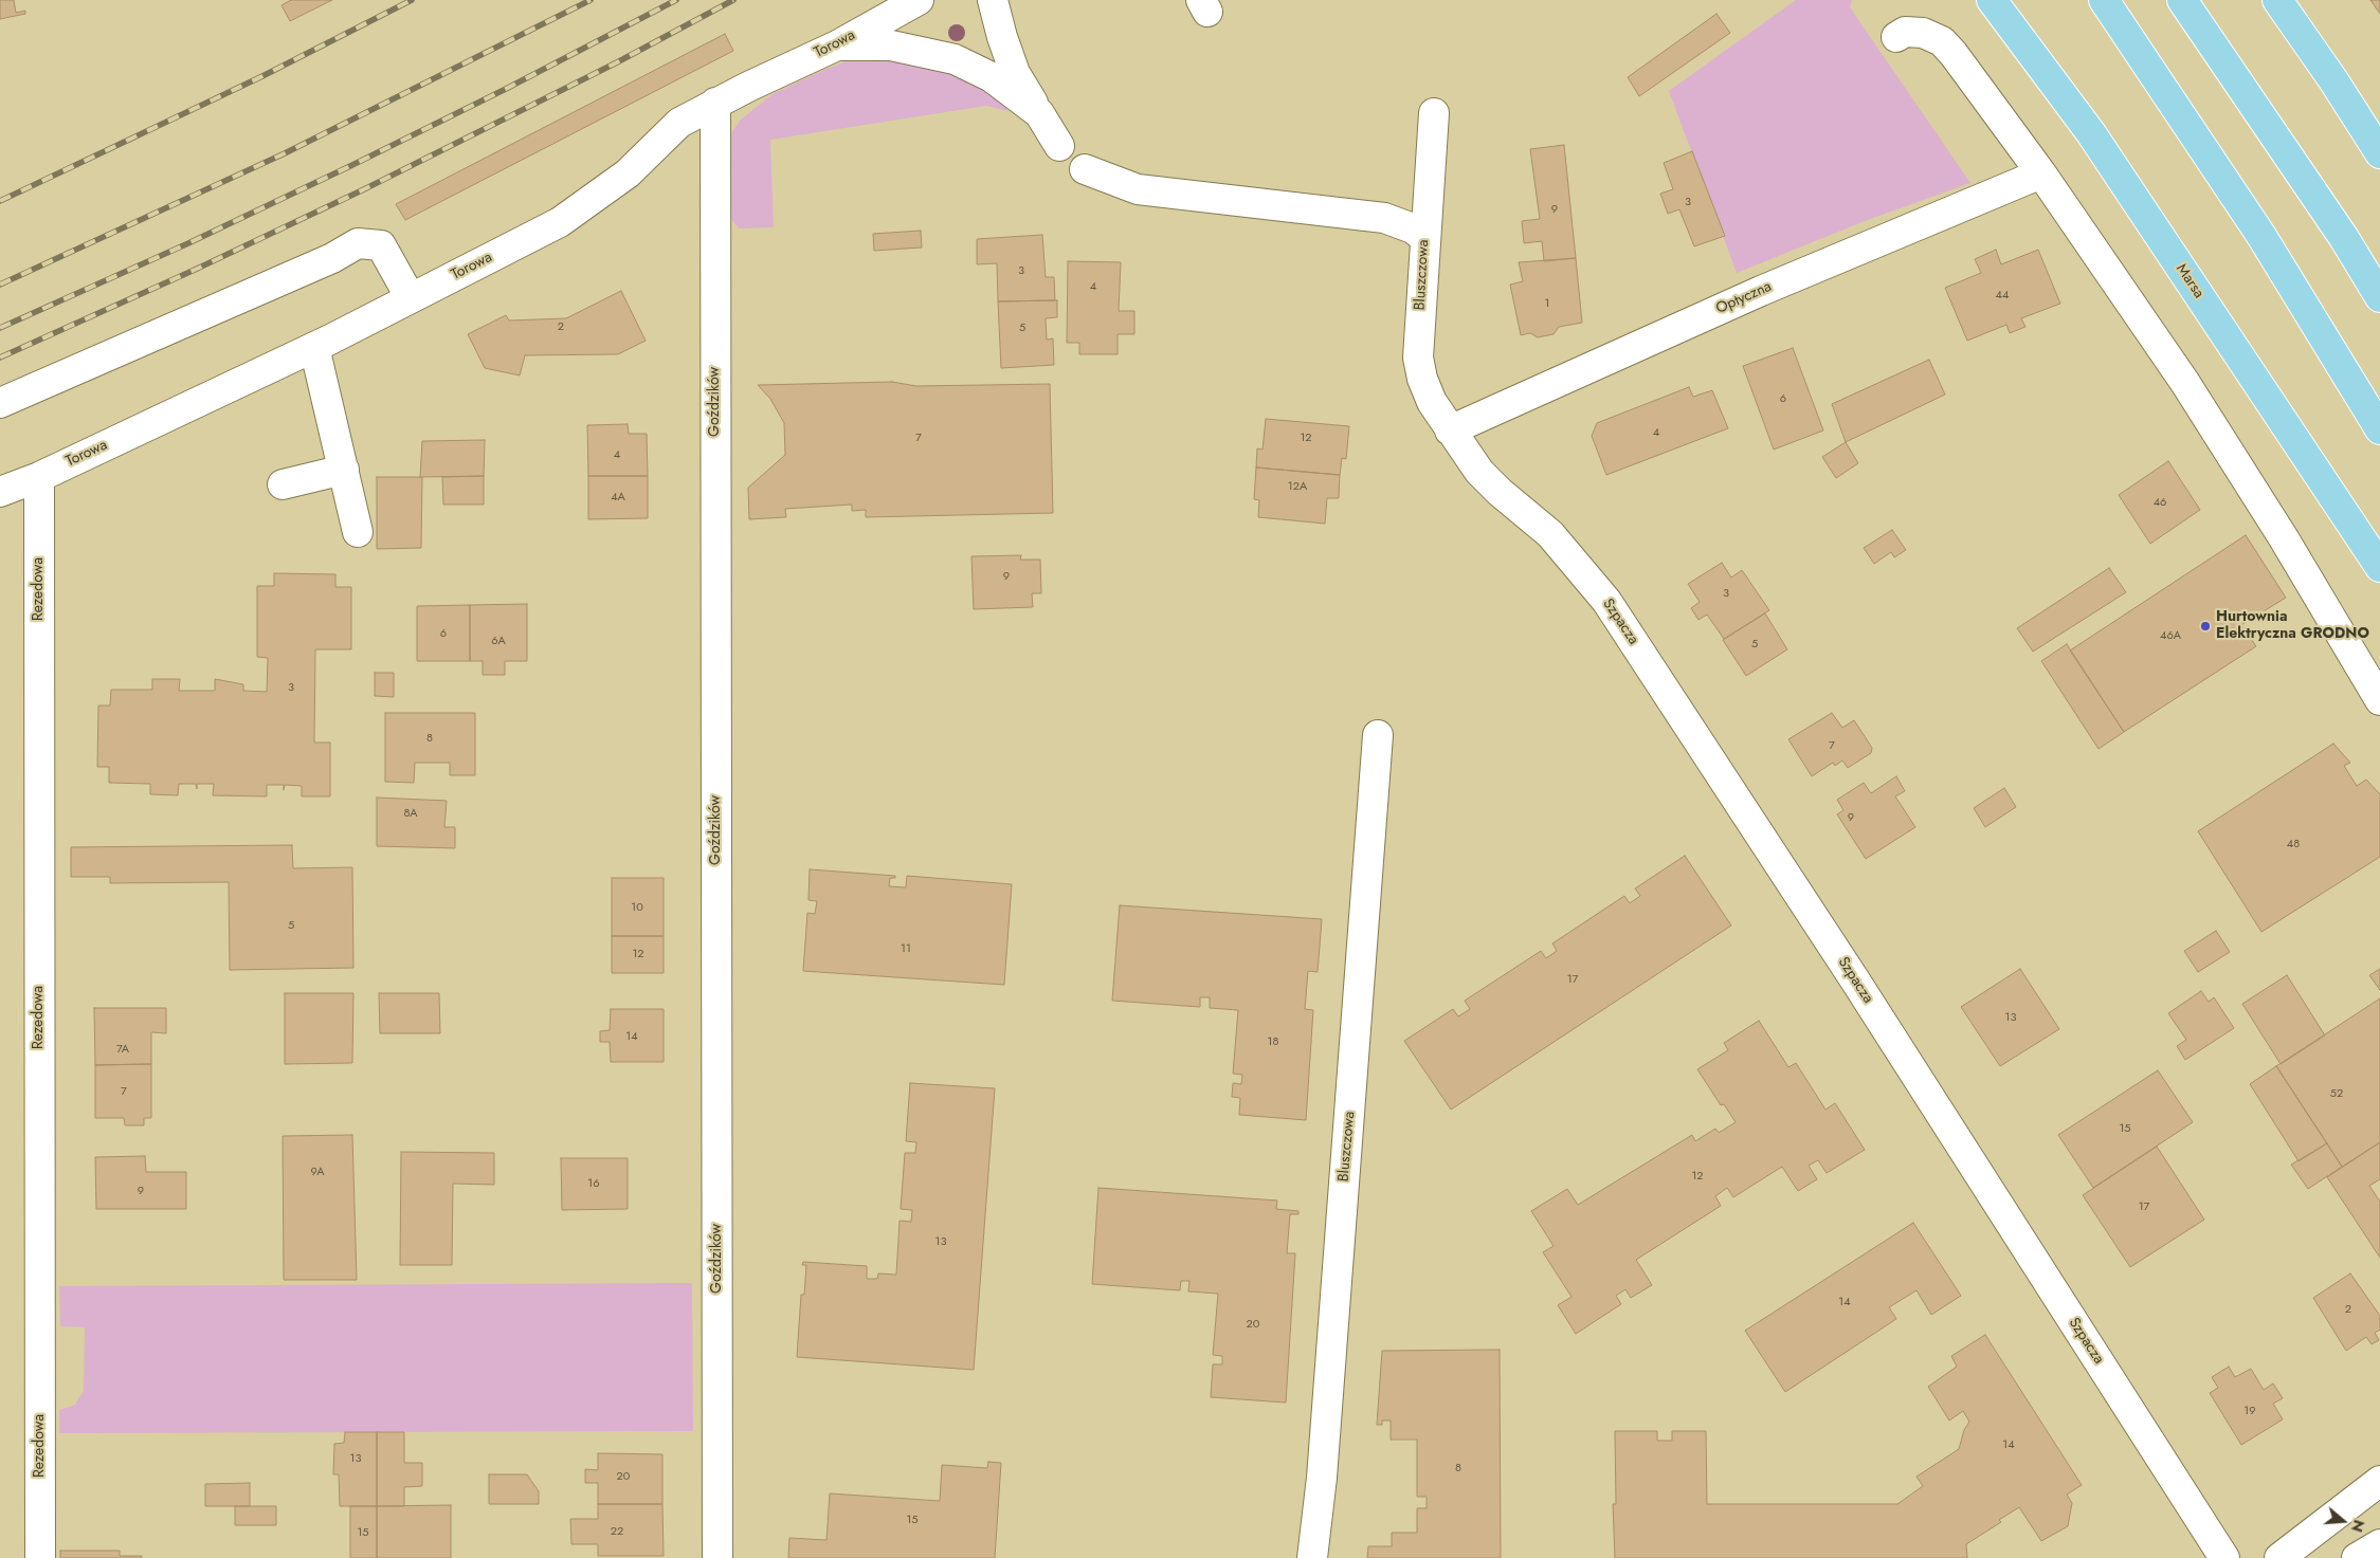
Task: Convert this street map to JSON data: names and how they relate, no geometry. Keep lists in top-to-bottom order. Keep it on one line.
{"streets":{"main road":["Marsa"],"street":["Torowa","Bluszczowa","Optyczna","Goździków","Rezedowa","Szpacza"]},"crossings":[["Torowa","Goździków"],["Torowa","Rezedowa"],["Bluszczowa","Optyczna"],["Bluszczowa","Szpacza"],["Optyczna","Szpacza"]],"places":["Hurtownia Elektryczna GRODNO"],"house_numbers":["3","9","3","4","44","1","2","5","6","4","7","12","4","12A","4A","46","9","3","6","46A","6A","5","3","8","7","8A","9","48","10","5","11","12","17","13","14","18","7A","7","52","15","9A","12","16","9","17","13","14","2","20","19","14","13","8","20","15","22","15"],"north":"right"}
